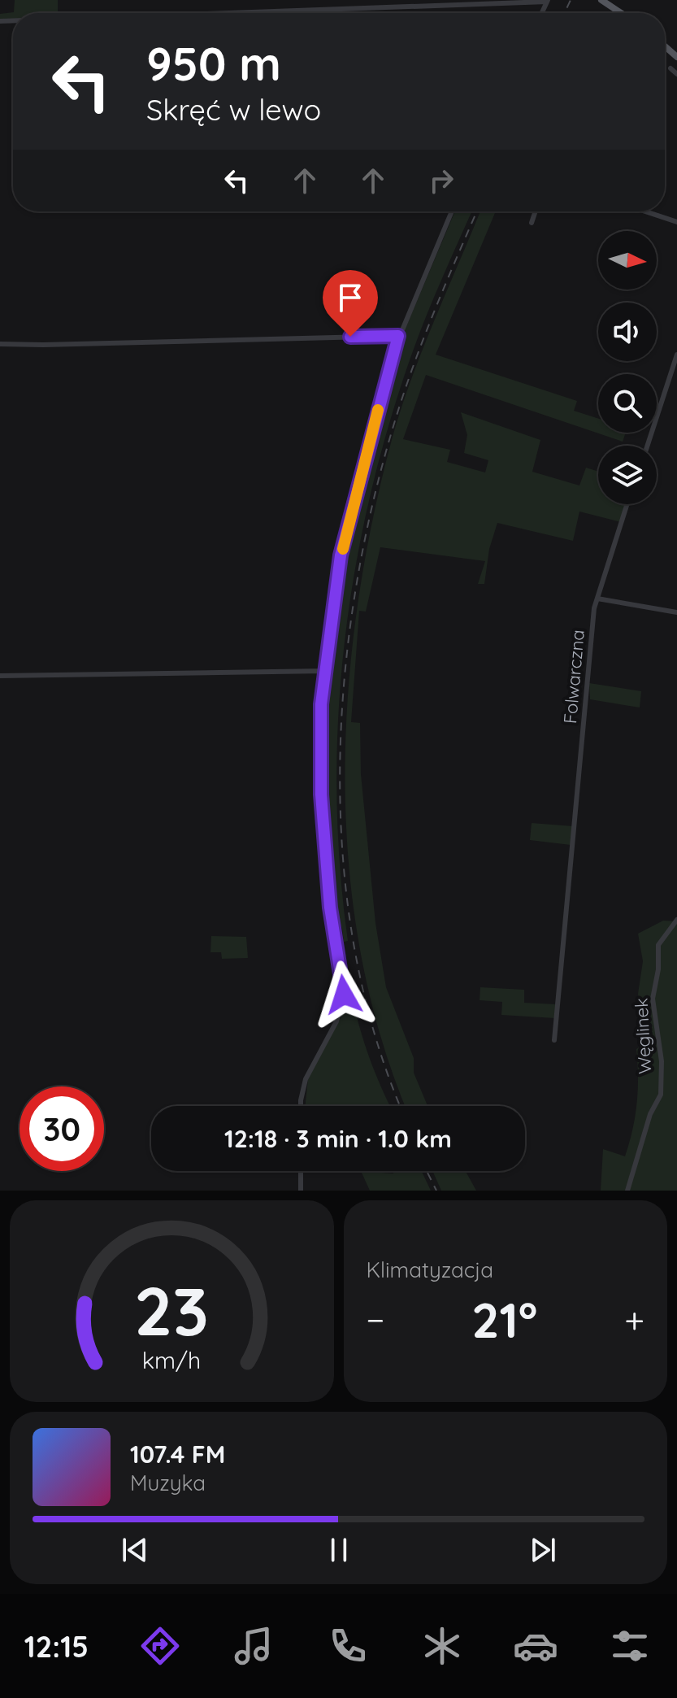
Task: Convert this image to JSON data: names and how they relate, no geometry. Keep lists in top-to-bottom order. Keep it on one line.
{"streets":{"street":["Folwarczna","Węglinek"]},"north":"right","page":{"turn":["950 m","Skręć w lewo"],"limit":"30","trip":"12:18 · 3 min · 1.0 km","tile":"Klimatyzacja","heat":["−","21°","+"],"song":["107.4 FM","Muzyka"],"tabs":"12:15","gauge":["23","km/h"]}}
